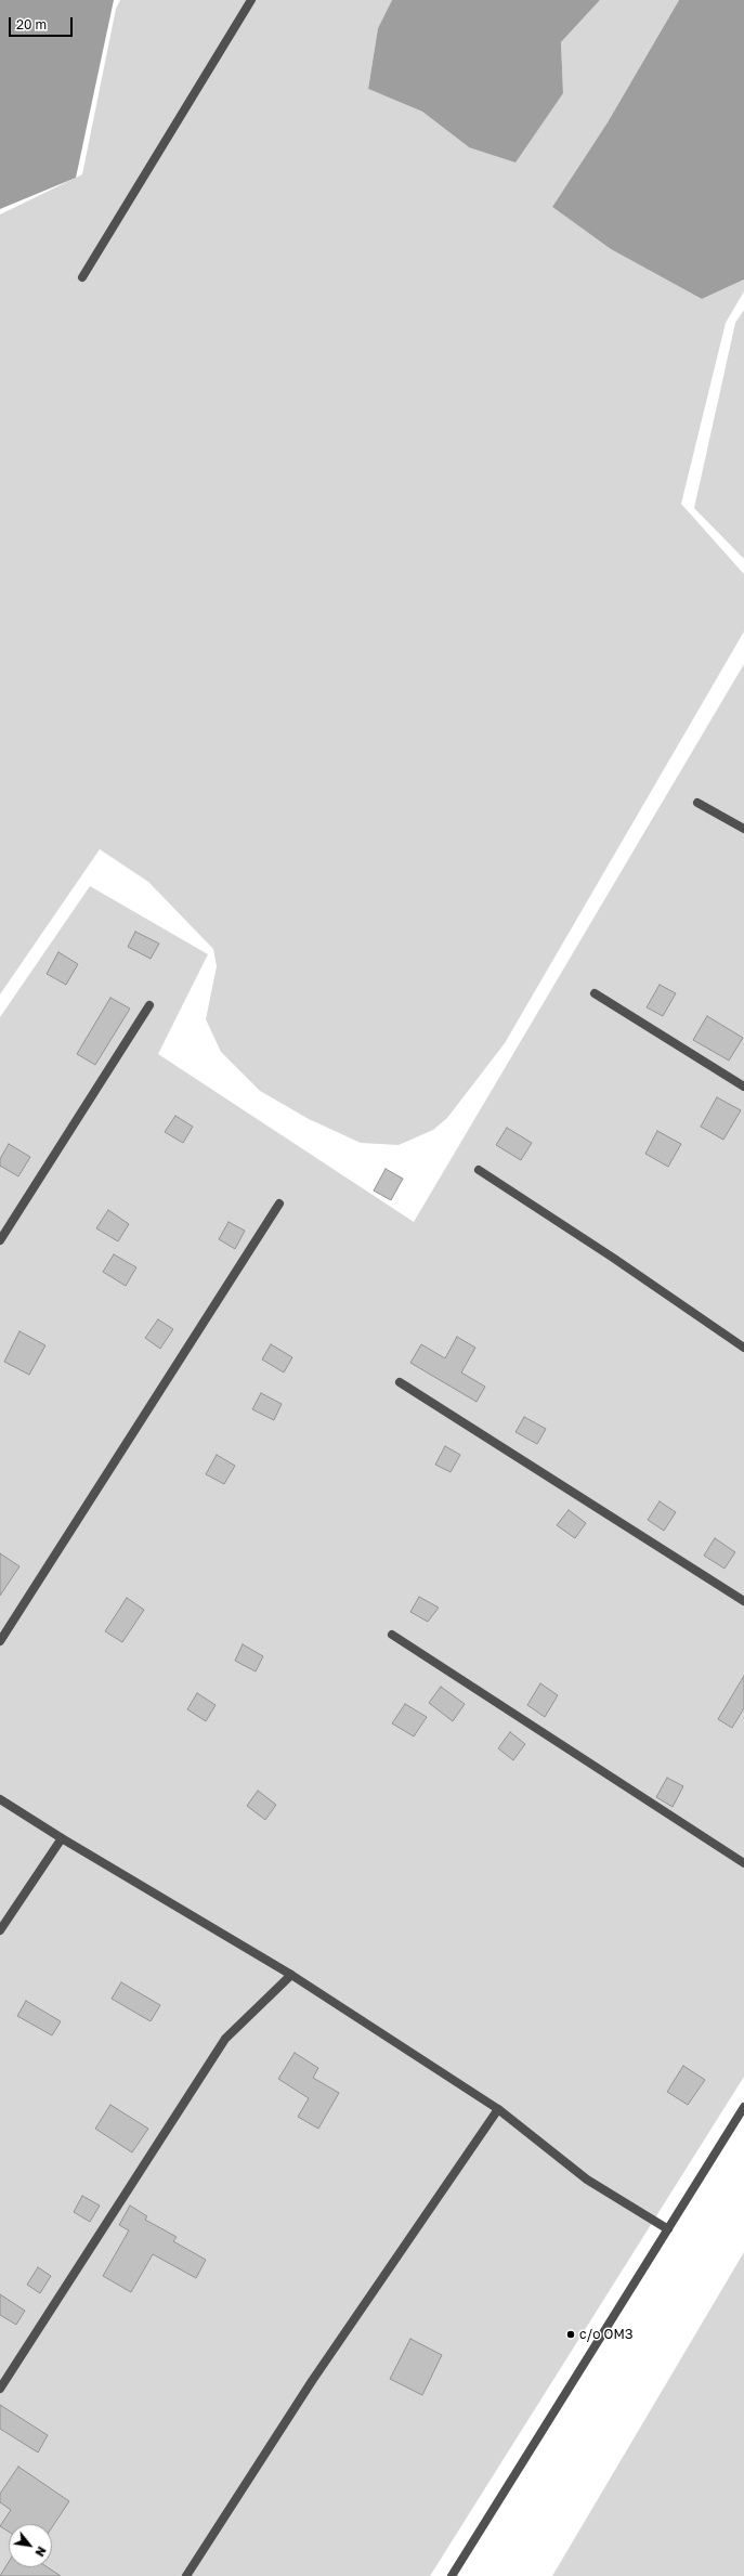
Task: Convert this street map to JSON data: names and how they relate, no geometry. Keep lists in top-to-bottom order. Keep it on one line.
{"places":["с/о ОМЗ"],"scale_bar":"20 m","north":"bottom right"}
